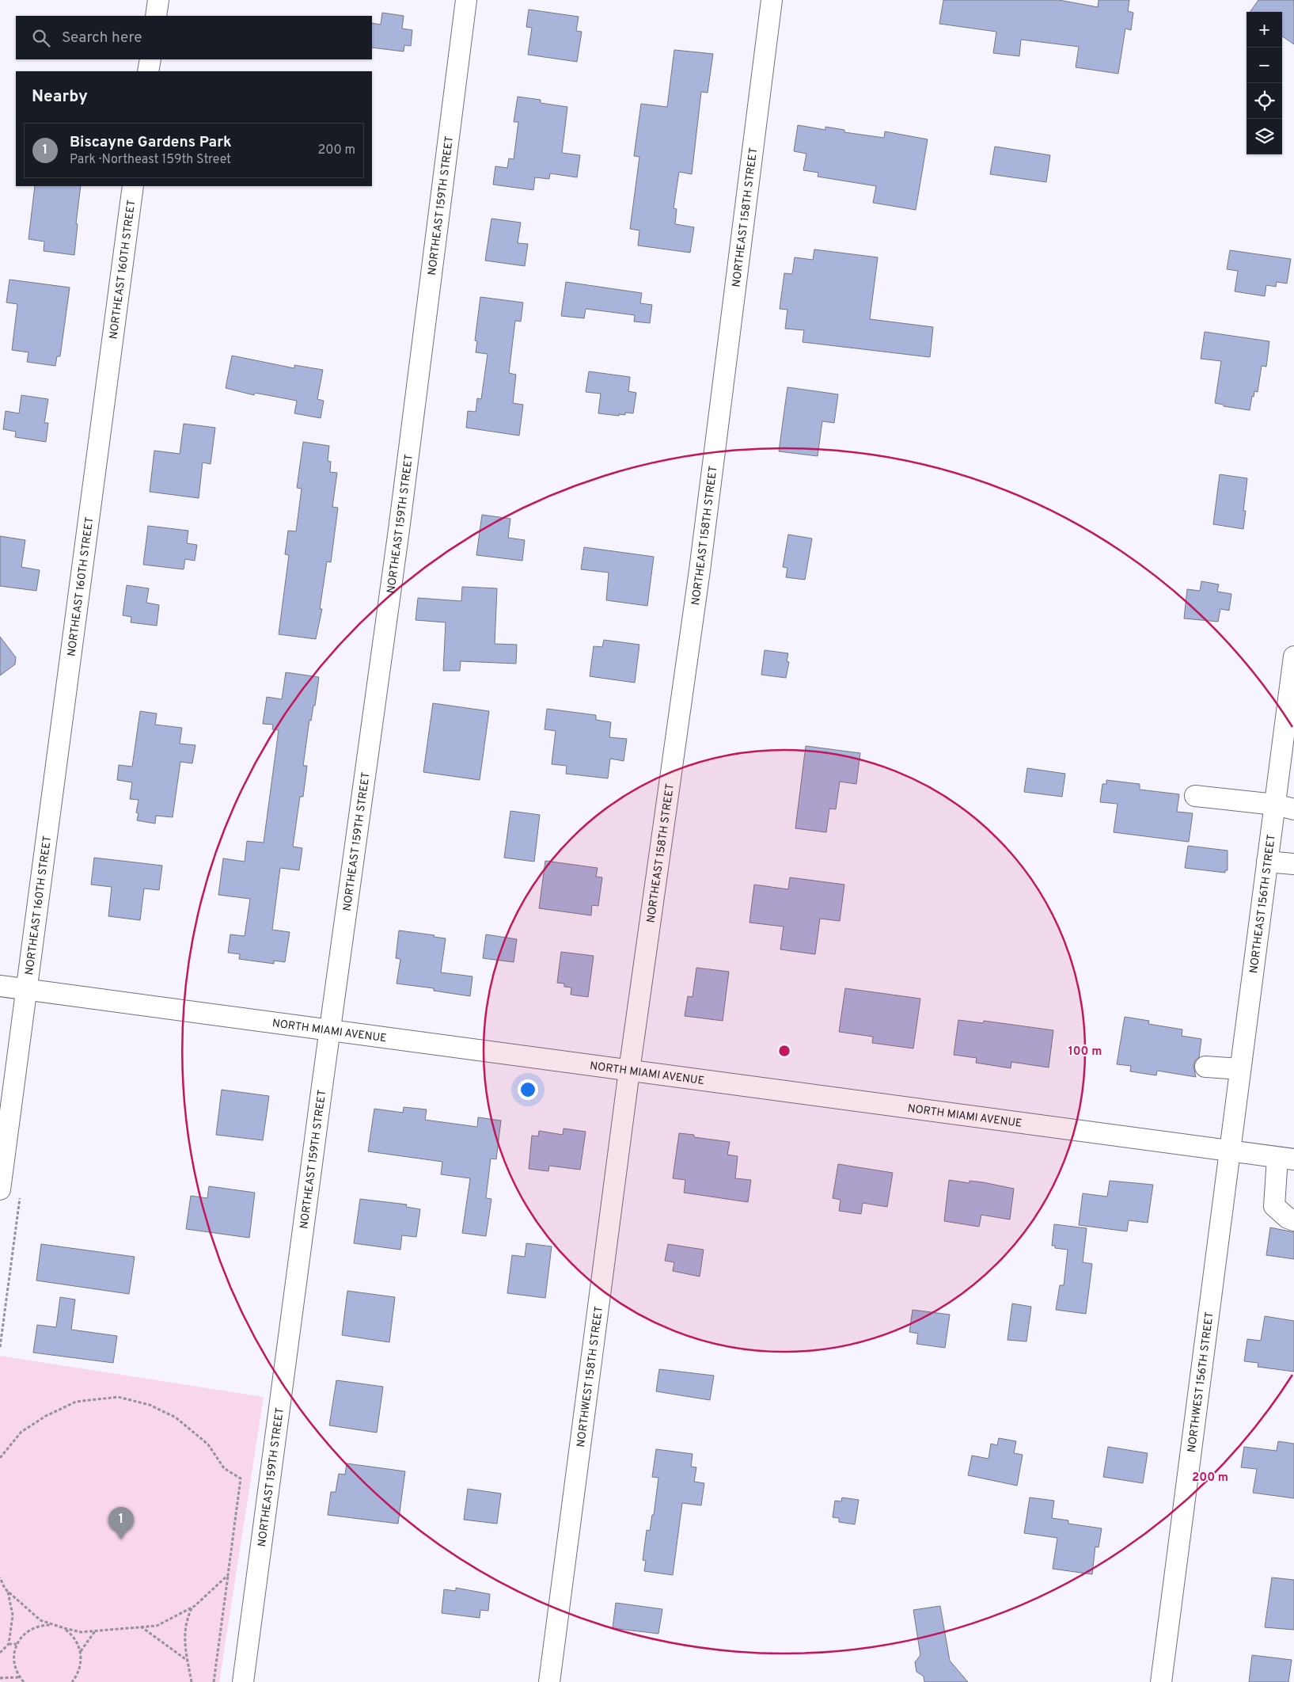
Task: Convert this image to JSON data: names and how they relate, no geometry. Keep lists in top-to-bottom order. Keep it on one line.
{"streets":{"street":["NORTHEAST 159TH STREET","NORTHEAST 158TH STREET","NORTHEAST 160TH STREET","NORTHEAST 156TH STREET","NORTH MIAMI AVENUE","NORTHWEST 158TH STREET","NORTHWEST 156TH STREET"]},"crossings":[["NORTHEAST 159TH STREET","NORTH MIAMI AVENUE"],["NORTHEAST 158TH STREET","NORTH MIAMI AVENUE"],["NORTHEAST 158TH STREET","NORTHWEST 158TH STREET"],["NORTHEAST 160TH STREET","NORTH MIAMI AVENUE"],["NORTHEAST 156TH STREET","NORTH MIAMI AVENUE"],["NORTHEAST 156TH STREET","NORTHWEST 156TH STREET"],["NORTH MIAMI AVENUE","NORTHWEST 158TH STREET"],["NORTH MIAMI AVENUE","NORTHWEST 156TH STREET"]],"page":{"map_buttons":["+","−"],"search":"Search here","heading":"Nearby","list":[{"mark":"1","name":"Biscayne Gardens Park","note":"Park · Northeast 159th Street","value":"200 m"}],"pins":"1"},"rings":["100 m","200 m"]}
